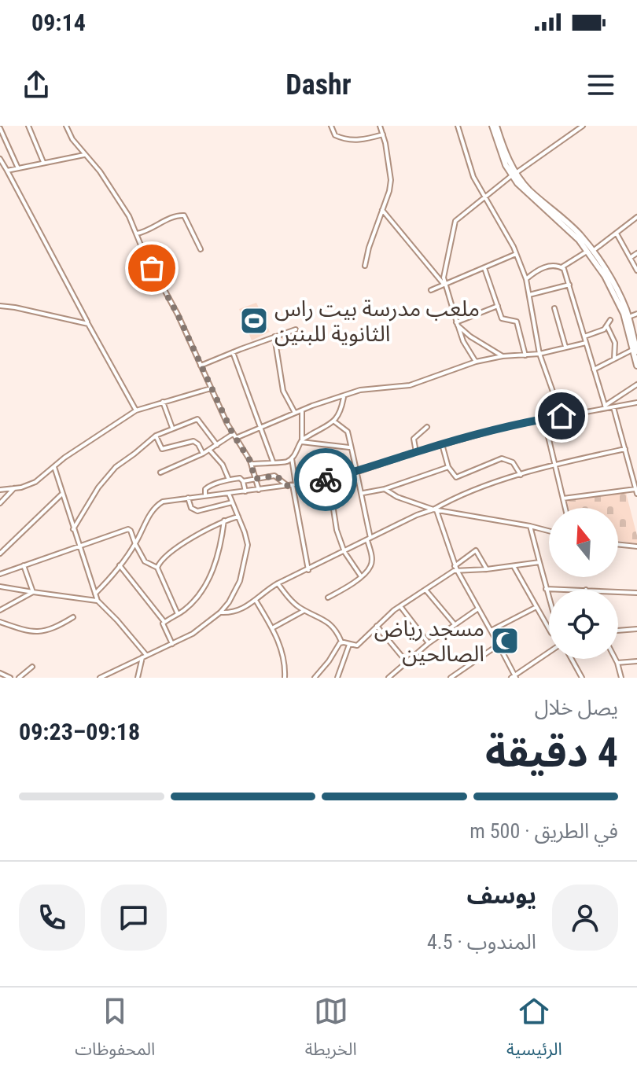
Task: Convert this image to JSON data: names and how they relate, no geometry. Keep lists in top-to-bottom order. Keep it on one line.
{"places":{"sports":["ملعب مدرسة بيت راس الثانوية للبنين"],"mosque":["مسجد رياض الصالحين"]},"north":"top","page":{"status":"09:14","header":"Dashr","heading":["4 دقيقة","يصل خلال","09:18–09:23"],"panel":["يوسف","المندوب · 4.5"],"bar":"في الطريق · 500 m","tabs":["الرئيسية","الخريطة","المحفوظات"]}}
